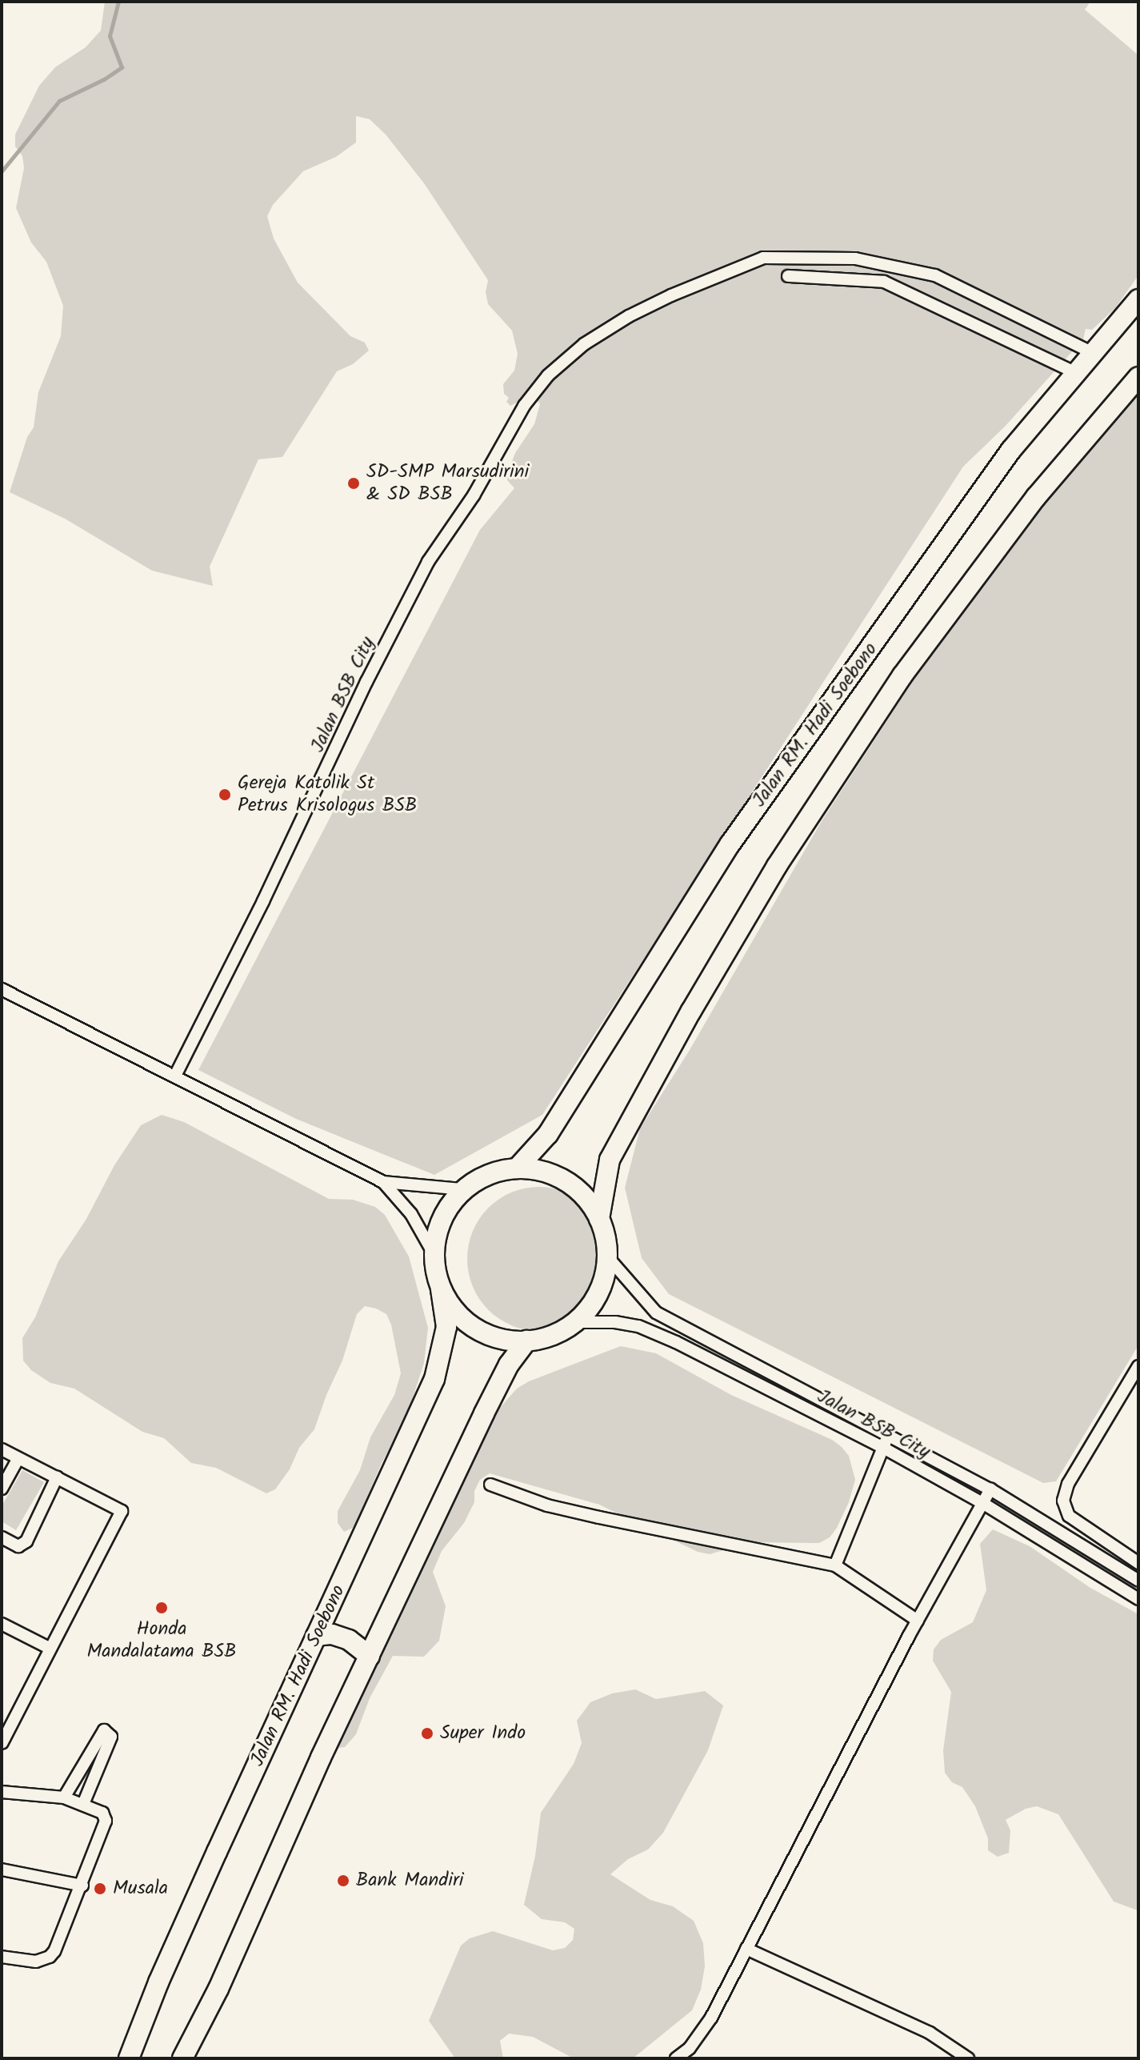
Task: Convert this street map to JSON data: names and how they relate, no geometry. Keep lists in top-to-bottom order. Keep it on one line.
{"streets":{"main road":["Jalan RM. Hadi Soebono"],"street":["Jalan BSB City"]},"crossings":[["Jalan BSB City","Jalan RM. Hadi Soebono"]],"places":["SD-SMP Marsudirini & SD BSB","Gereja Katolik St Petrus Krisologus BSB","Honda Mandalatama BSB","Super Indo","Bank Mandiri","Musala"]}
